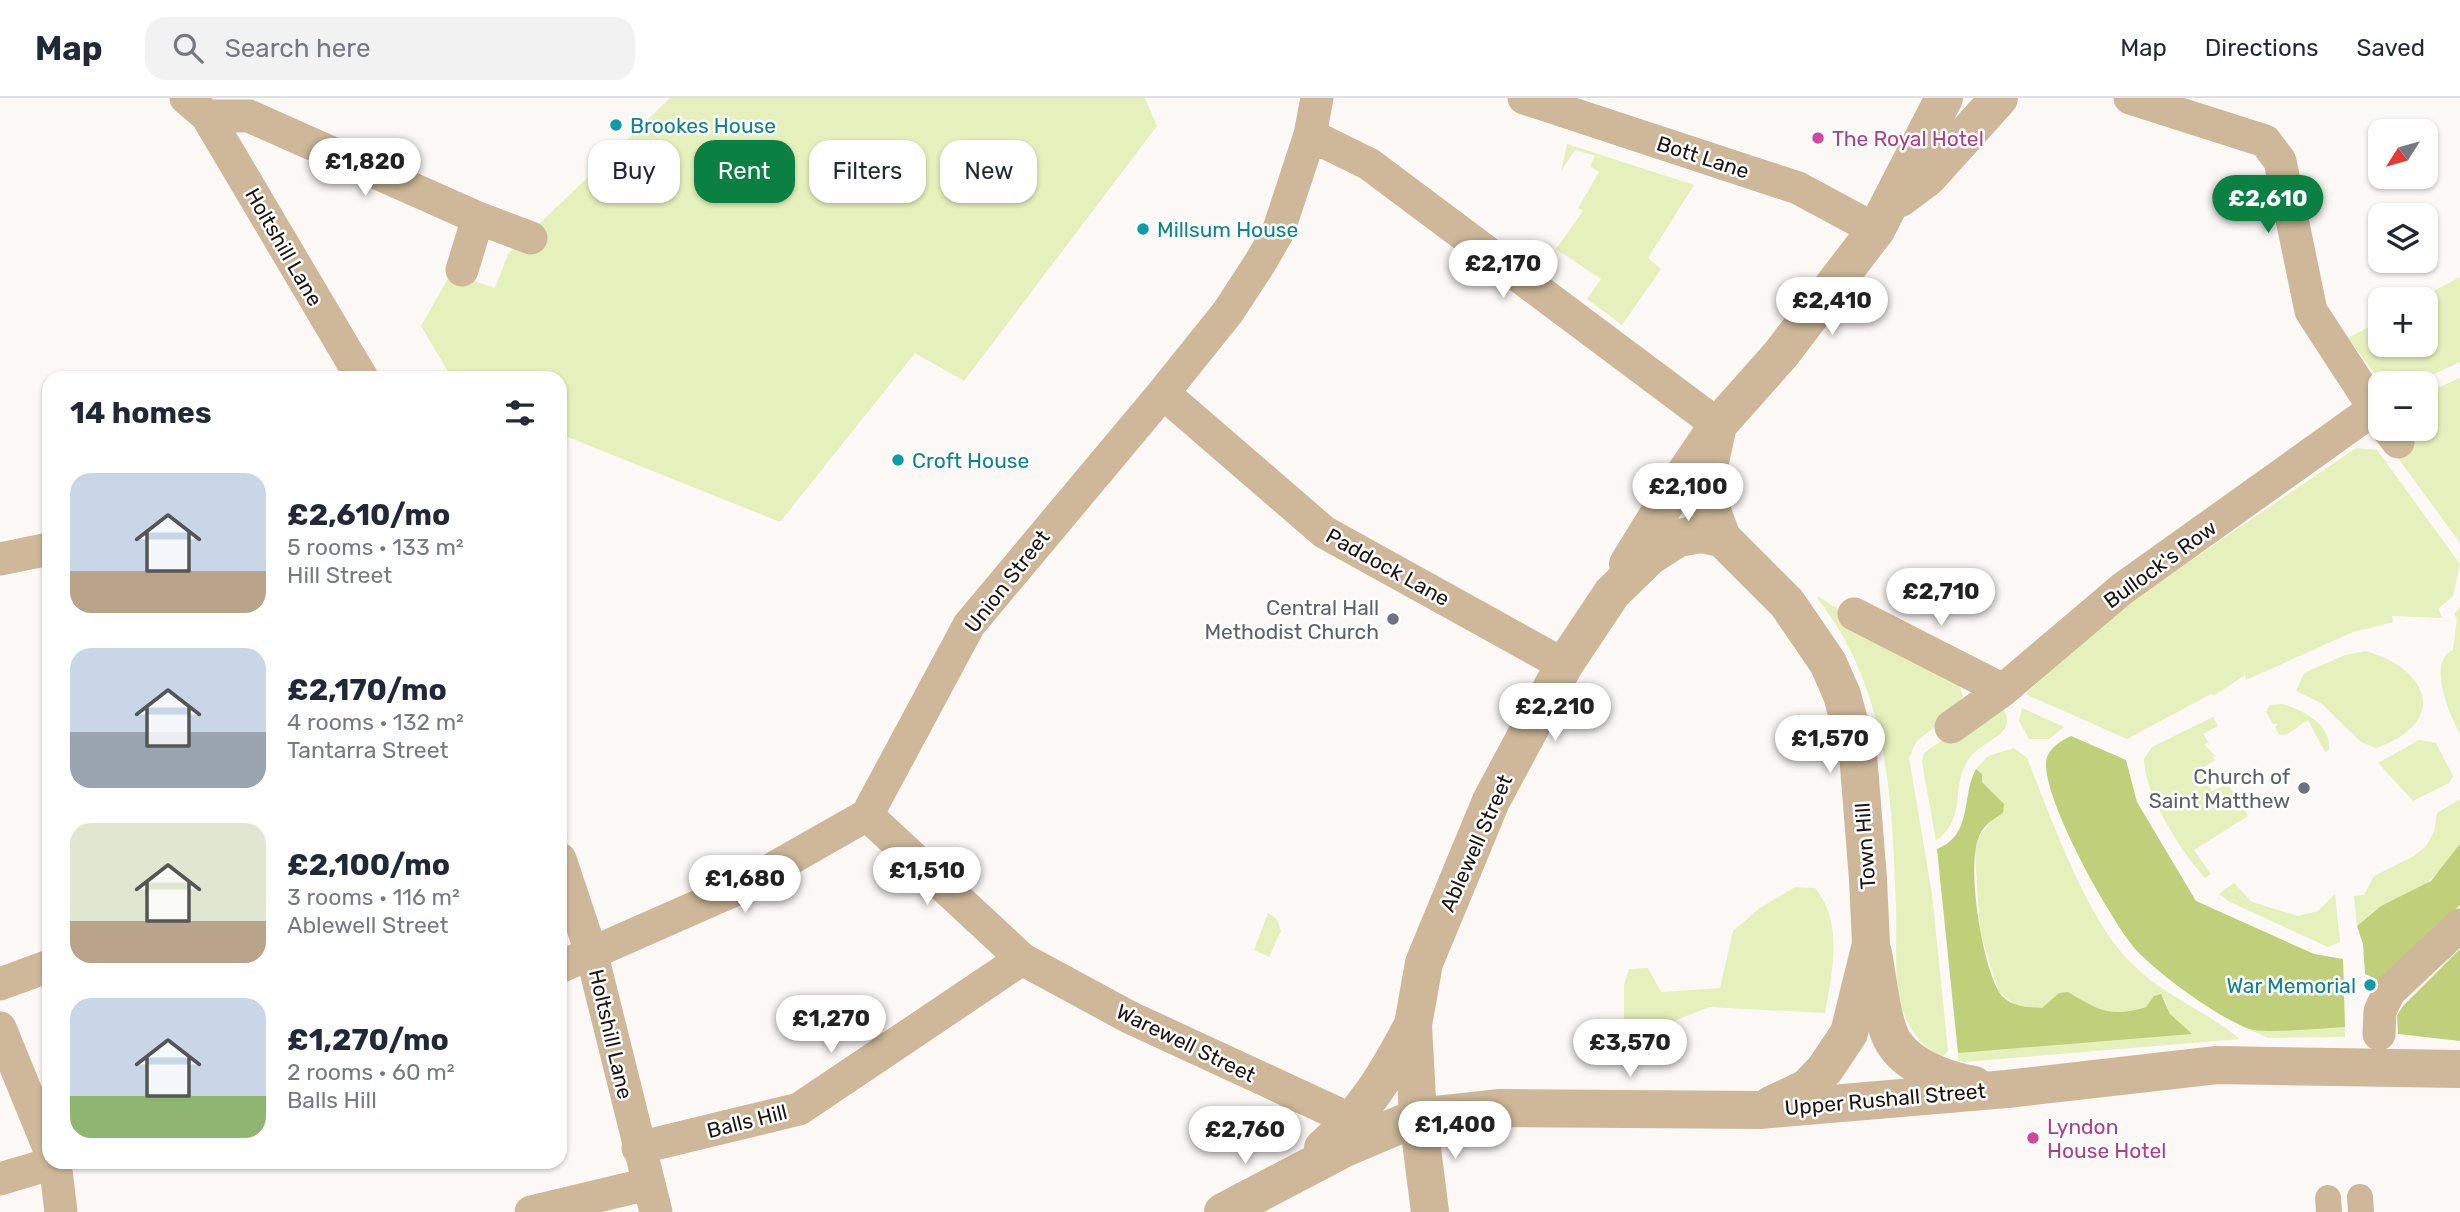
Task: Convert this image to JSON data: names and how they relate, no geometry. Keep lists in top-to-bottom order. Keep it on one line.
{"streets":{"street":["Bott Lane","Holtshill Lane","Bullock's Row","Paddock Lane","Union Street","Ablewell Street","Town Hill","Warewell Street","Upper Rushall Street","Balls Hill"]},"crossings":[["Bott Lane","Ablewell Street"],["Holtshill Lane","Balls Hill"],["Paddock Lane","Union Street"],["Paddock Lane","Ablewell Street"],["Union Street","Warewell Street"],["Ablewell Street","Town Hill"],["Ablewell Street","Upper Rushall Street"],["Town Hill","Upper Rushall Street"],["Warewell Street","Balls Hill"]],"places":["Brookes House","The Royal Hotel","Millsum House","Croft House","Central Hall Methodist Church","Church of Saint Matthew","War Memorial","Lyndon House Hotel"],"north":"bottom left","page":{"header":"Map","search":"Search here","nav":["Map","Directions","Saved"],"map_buttons":["+","−"],"price":["£1,820","£2,610","£2,170","£2,410","£2,100","£2,710","£2,210","£1,570","£1,510","£1,680","£1,270","£3,570","£1,400","£2,760"],"chip":["Buy","Rent","Filters","New"],"heading":"14 homes","list":[{"name":"£2,610/mo","note":"5 rooms · 133 m² · Hill Street"},{"name":"£2,170/mo","note":"4 rooms · 132 m² · Tantarra Street"},{"name":"£2,100/mo","note":"3 rooms · 116 m² · Ablewell Street"},{"name":"£1,270/mo","note":"2 rooms · 60 m² · Balls Hill"}]}}
